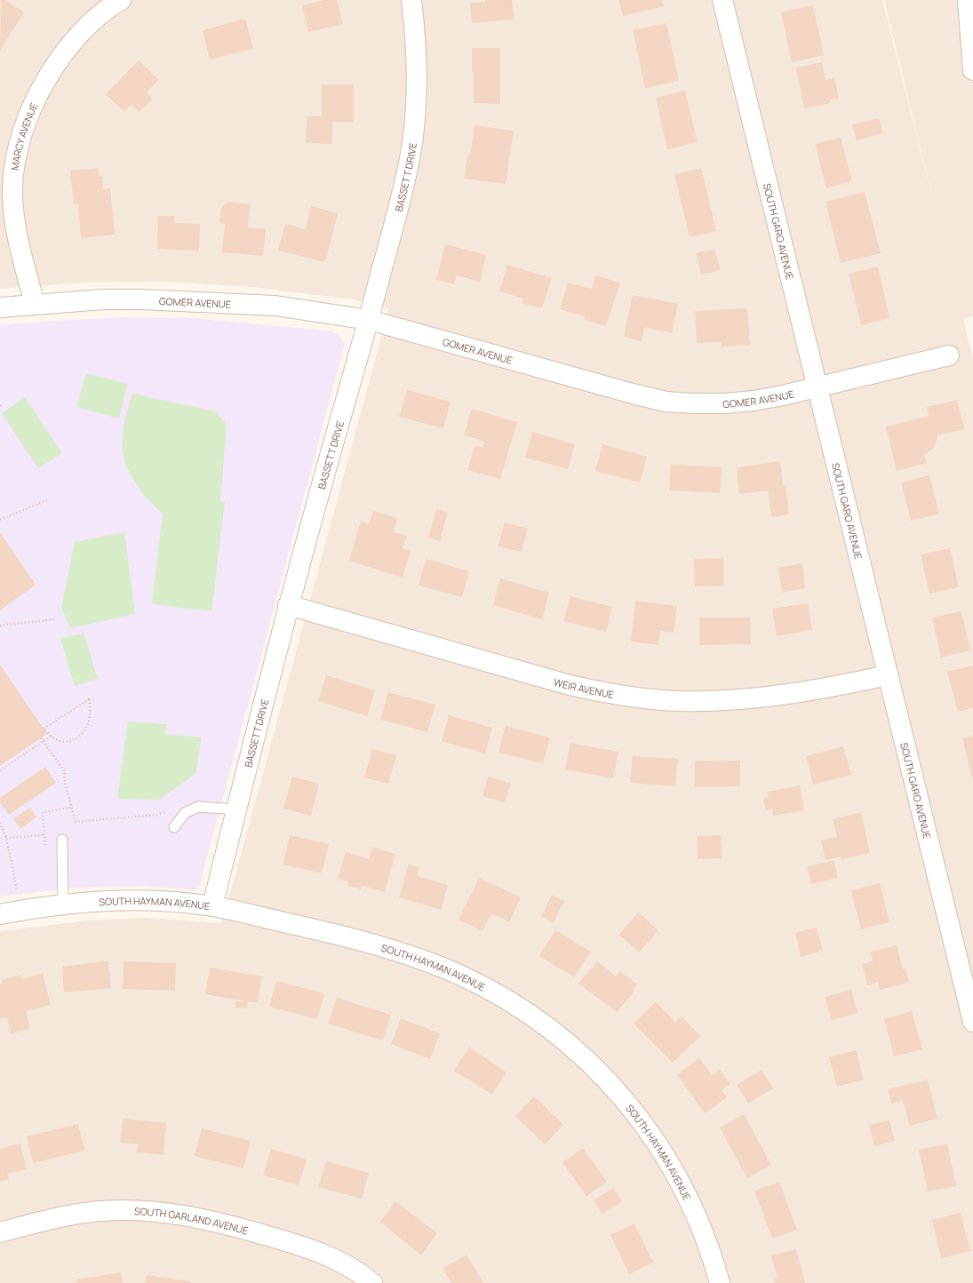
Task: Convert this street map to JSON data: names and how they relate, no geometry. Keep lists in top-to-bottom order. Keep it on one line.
{"streets":{"street":["MARCY AVENUE","BASSETT DRIVE","SOUTH GARO AVENUE","GOMER AVENUE","WEIR AVENUE","SOUTH HAYMAN AVENUE","SOUTH GARLAND AVENUE"]},"crossings":[["MARCY AVENUE","GOMER AVENUE"],["BASSETT DRIVE","GOMER AVENUE"],["BASSETT DRIVE","WEIR AVENUE"],["BASSETT DRIVE","SOUTH HAYMAN AVENUE"],["SOUTH GARO AVENUE","GOMER AVENUE"],["SOUTH GARO AVENUE","WEIR AVENUE"]]}
